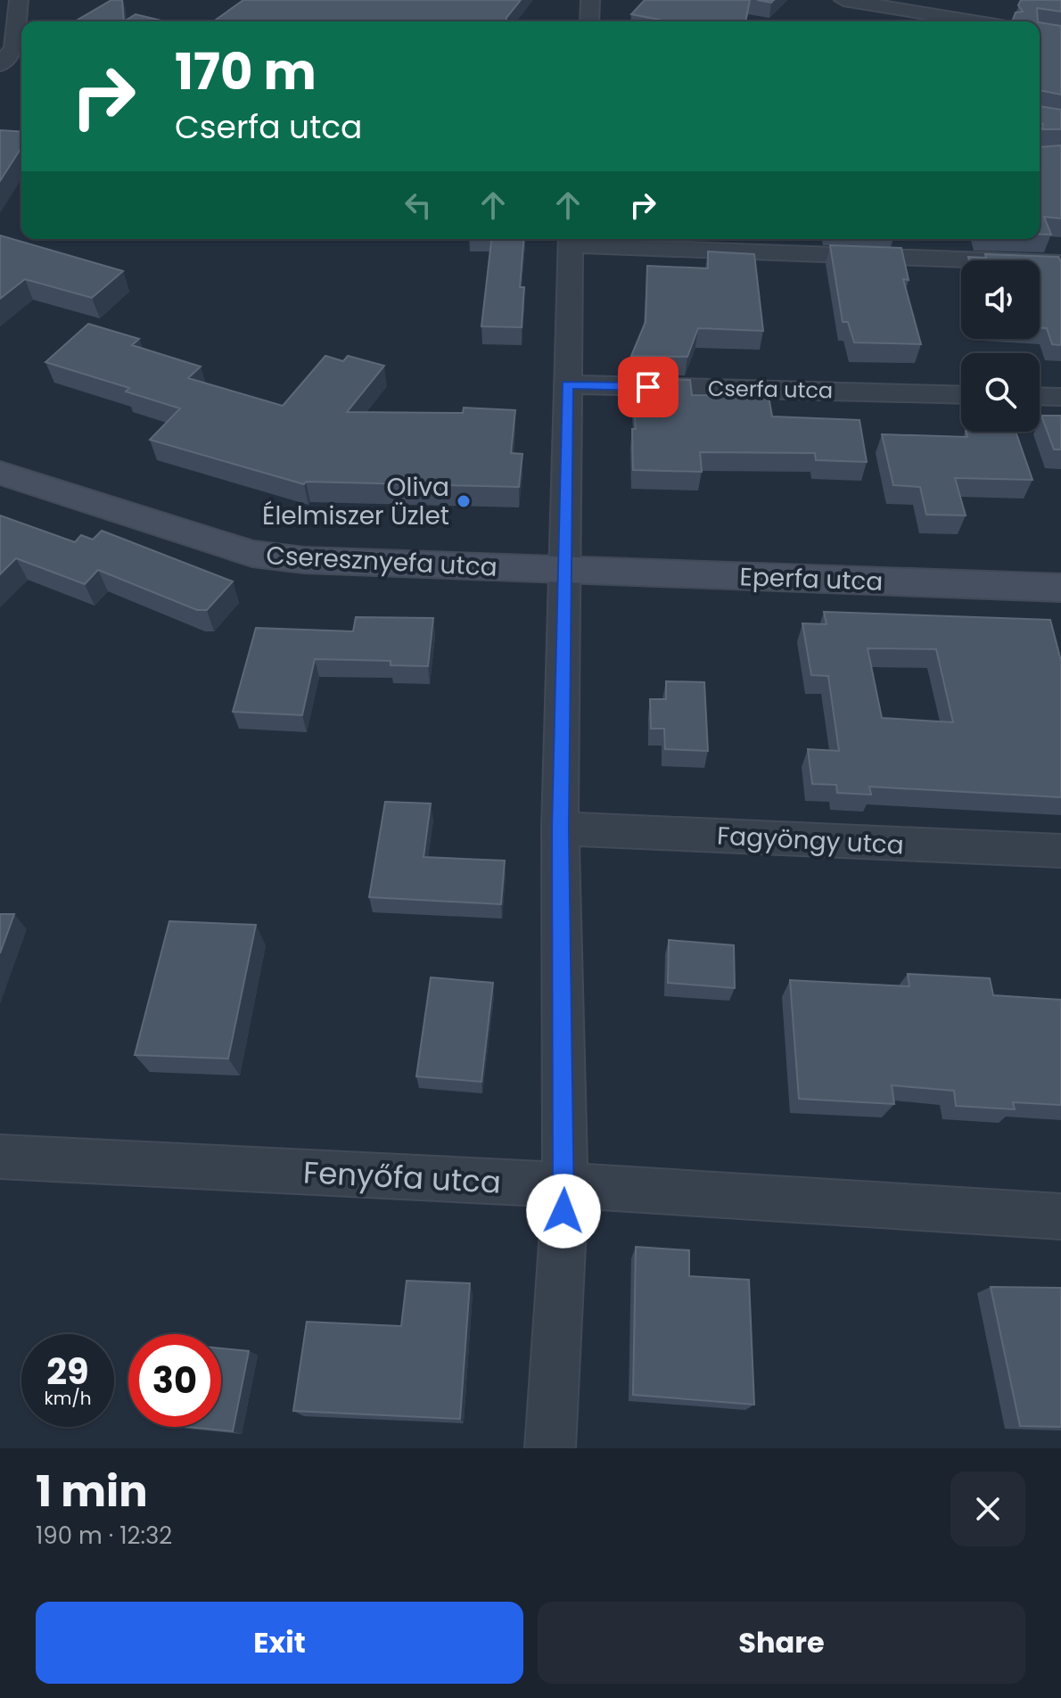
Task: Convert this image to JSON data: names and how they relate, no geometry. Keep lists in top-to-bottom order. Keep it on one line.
{"streets":{"street":["Cserfa utca","Cseresznyefa utca","Eperfa utca","Fagyöngy utca","Fenyőfa utca"]},"crossings":[["Cseresznyefa utca","Eperfa utca"]],"places":["Oliva Élelmiszer Üzlet"],"page":{"turn":["170 m","Cserfa utca"],"speed":"29 km/h","limit":"30","heading":["1 min","190 m · 12:32"],"buttons":["Exit","Share"]}}
